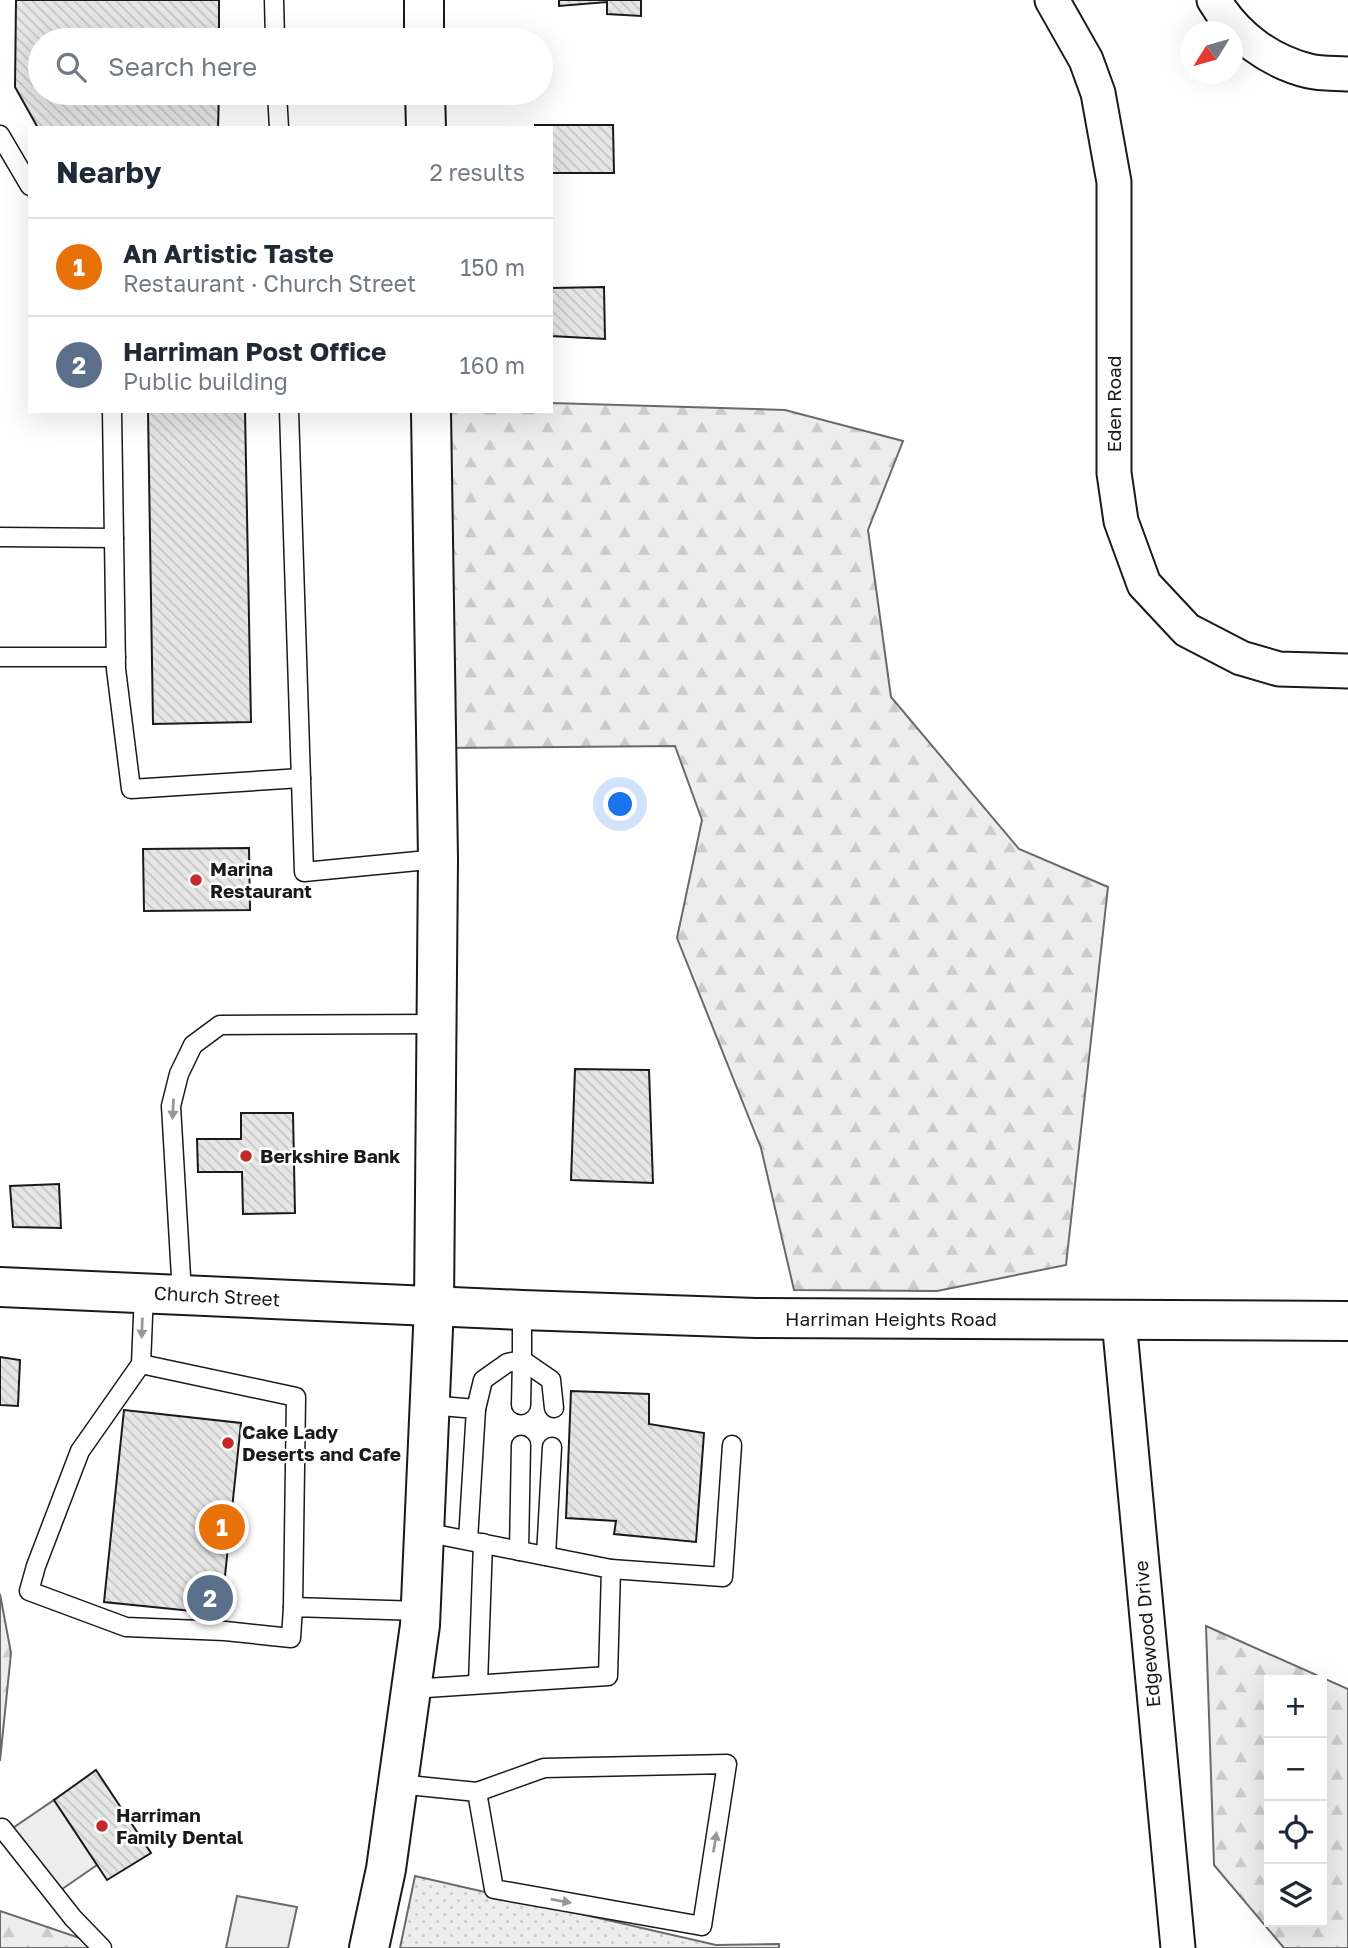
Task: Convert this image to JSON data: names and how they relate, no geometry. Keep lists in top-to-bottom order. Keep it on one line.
{"streets":{"main road":["Church Street","Harriman Heights Road"],"street":["Eden Road","Edgewood Drive"]},"crossings":[["Church Street","Harriman Heights Road"],["Harriman Heights Road","Edgewood Drive"]],"places":["Marina Restaurant","Berkshire Bank","Cake Lady Deserts and Cafe","Harriman Family Dental"],"north":"bottom left","page":{"search":"Search here","heading":["Nearby","2 results"],"list":[{"mark":"1","name":"An Artistic Taste","note":"Restaurant · Church Street","value":"150 m"},{"mark":"2","name":"Harriman Post Office","note":"Public building","value":"160 m"}],"pins":["1","2"],"map_buttons":["+","−"]}}
